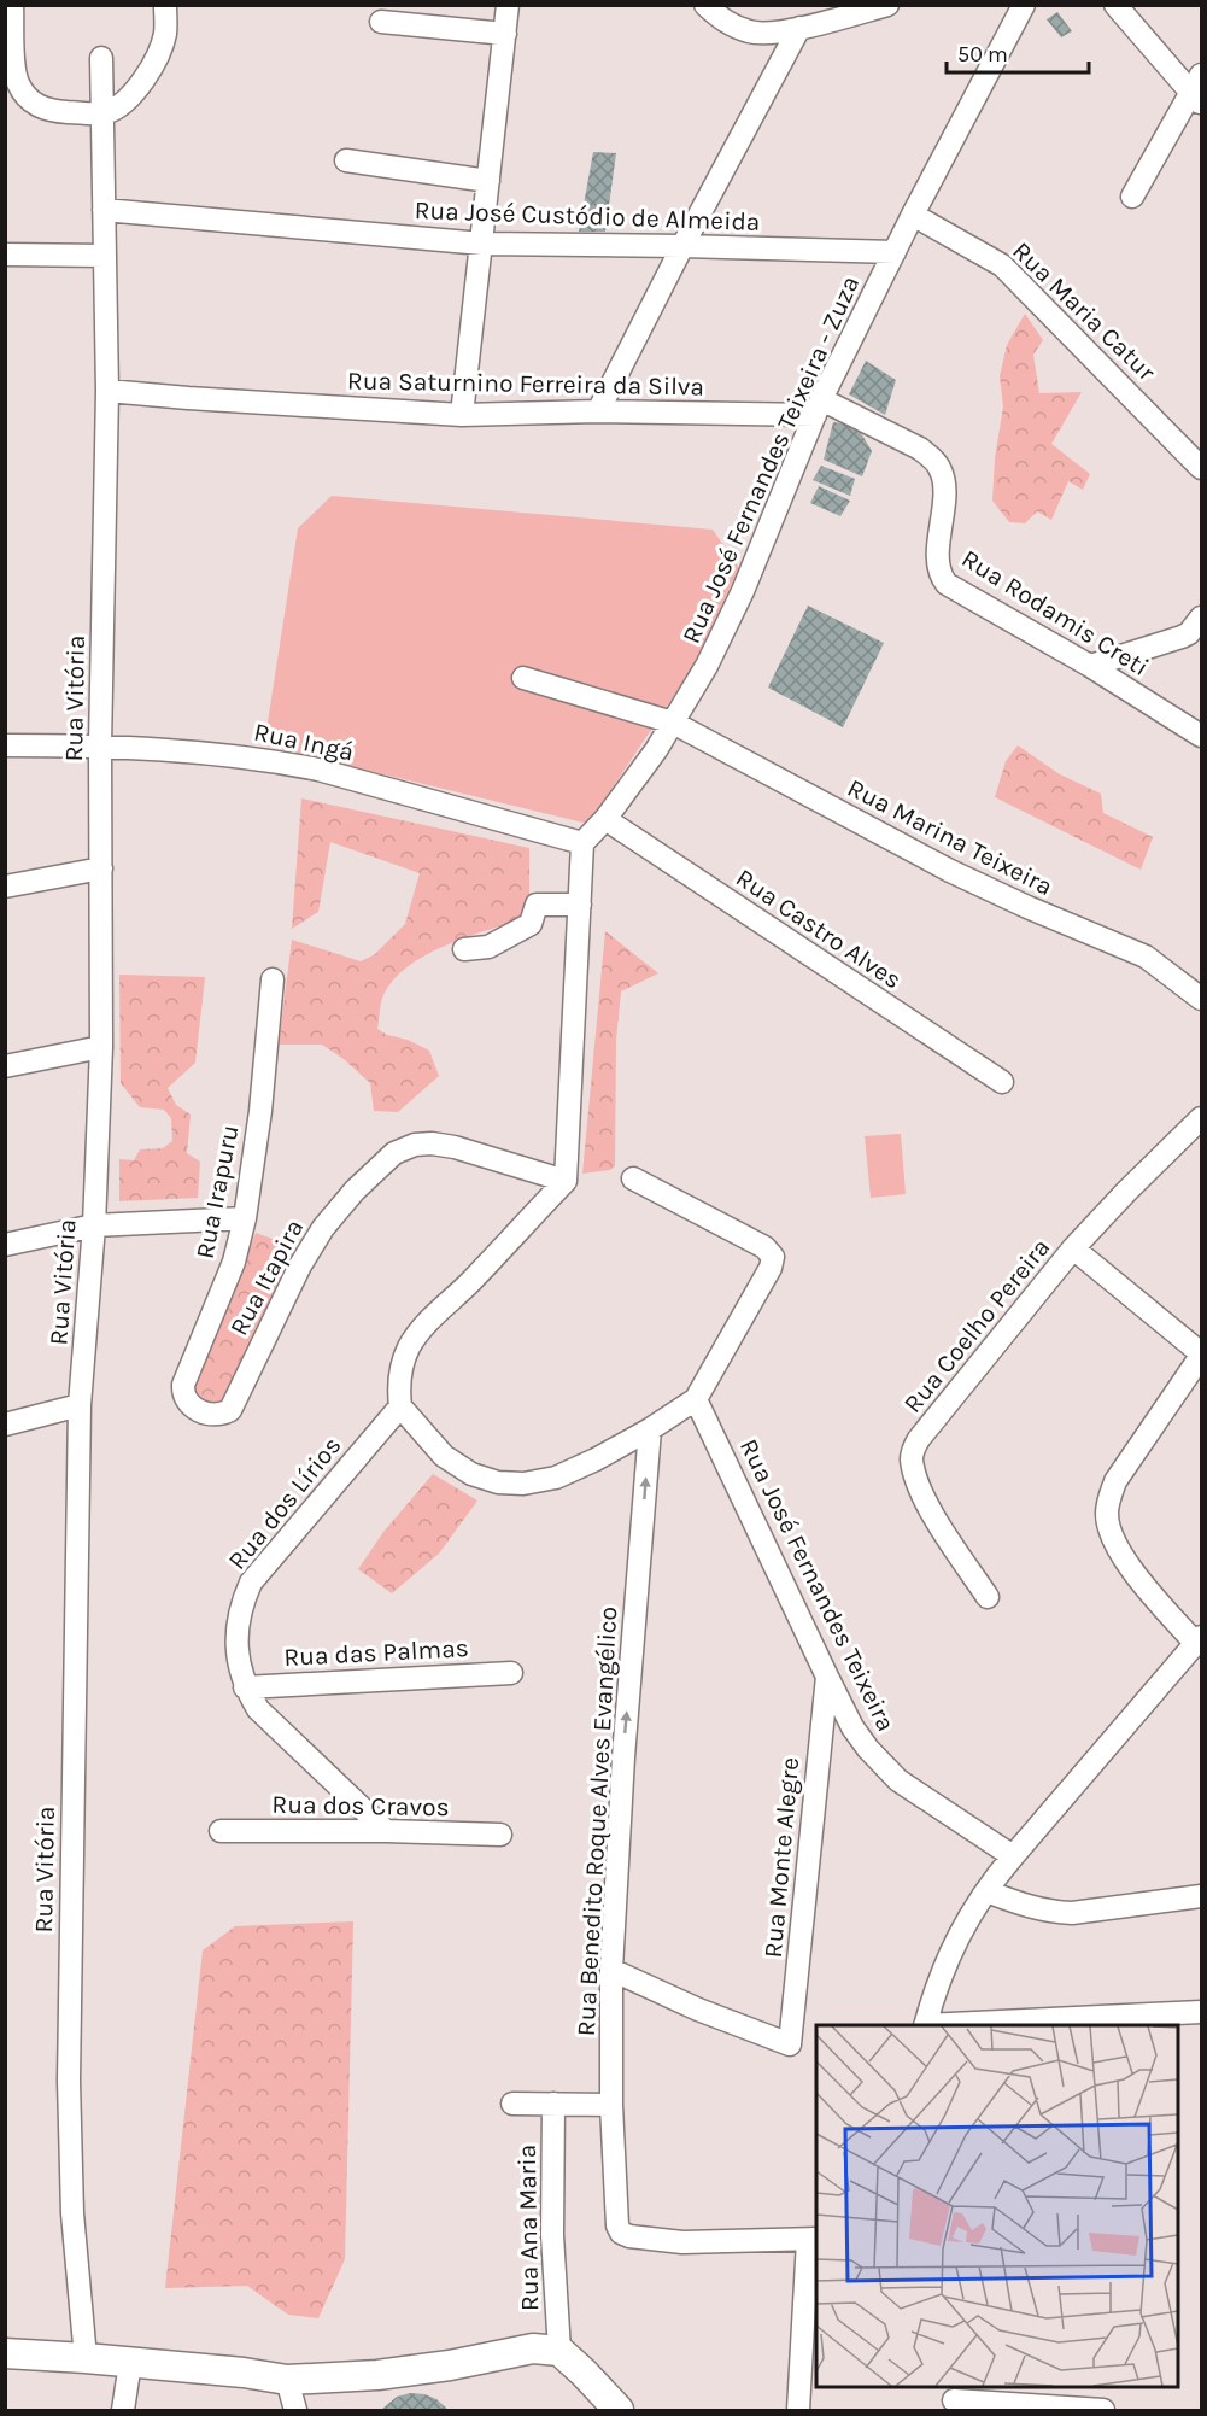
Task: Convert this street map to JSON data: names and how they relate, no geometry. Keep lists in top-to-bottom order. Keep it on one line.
{"streets":{"street":["Rua José Custódio de Almeida","Rua Maria Catur","Rua Saturnino Ferreira da Silva","Rua José Fernandes Teixeira - Zuza","Rua Rodamis Creti","Rua Vitória","Rua Ingá","Rua Marina Teixeira","Rua Castro Alves","Rua Irapuru","Rua Itapira","Rua Coelho Pereira","Rua dos Lírios","Rua José Fernandes Teixeira","Rua das Palmas","Rua dos Cravos","Rua Benedito Roque Alves Evangélico","Rua Monte Alegre","Rua Ana Maria"]},"crossings":[["Rua José Custódio de Almeida","Rua José Fernandes Teixeira - Zuza"],["Rua José Custódio de Almeida","Rua Vitória"],["Rua Maria Catur","Rua José Fernandes Teixeira - Zuza"],["Rua Saturnino Ferreira da Silva","Rua José Fernandes Teixeira - Zuza"],["Rua Saturnino Ferreira da Silva","Rua Rodamis Creti"],["Rua Saturnino Ferreira da Silva","Rua Vitória"],["Rua José Fernandes Teixeira - Zuza","Rua Rodamis Creti"],["Rua José Fernandes Teixeira - Zuza","Rua Ingá"],["Rua José Fernandes Teixeira - Zuza","Rua Marina Teixeira"],["Rua José Fernandes Teixeira - Zuza","Rua Castro Alves"],["Rua Vitória","Rua Ingá"],["Rua Irapuru","Rua Itapira"],["Rua dos Lírios","Rua das Palmas"],["Rua José Fernandes Teixeira","Rua Monte Alegre"],["Rua Benedito Roque Alves Evangélico","Rua Monte Alegre"]],"one_way":["Rua Benedito Roque Alves Evangélico"],"scale_bar":"50 m"}
